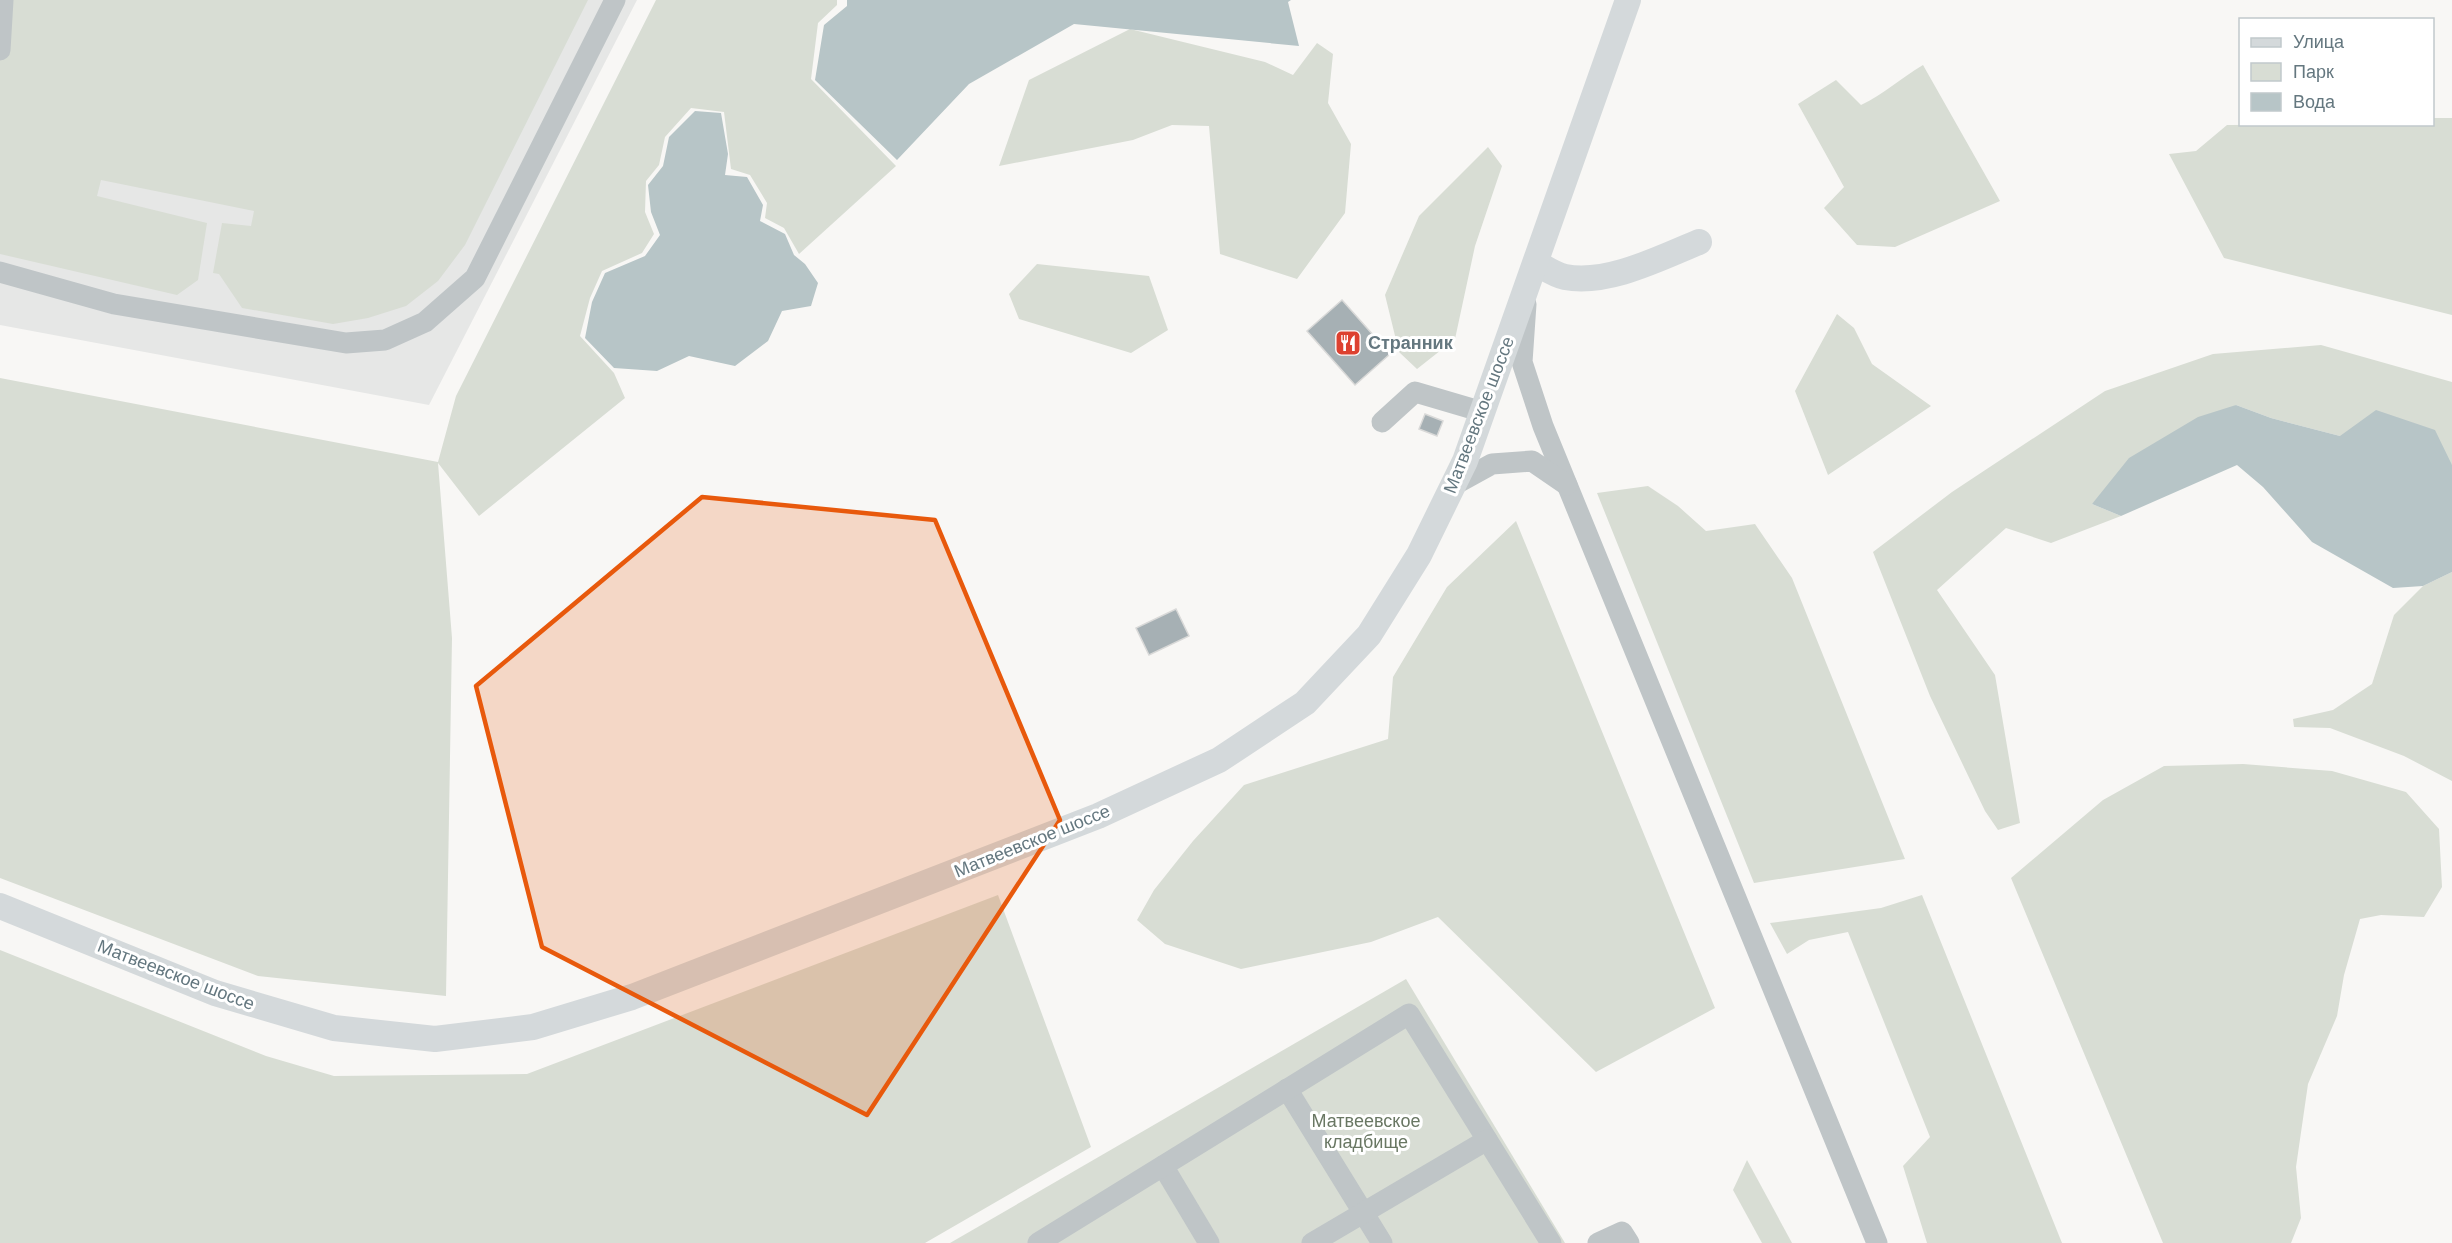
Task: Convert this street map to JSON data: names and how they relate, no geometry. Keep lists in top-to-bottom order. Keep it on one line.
{"streets":{"main road":["Матвеевское шоссе"]},"parks":["Матвеевское кладбище"],"places":{"restaurant":["Странник"]},"legend":["Улица","Парк","Вода"]}
